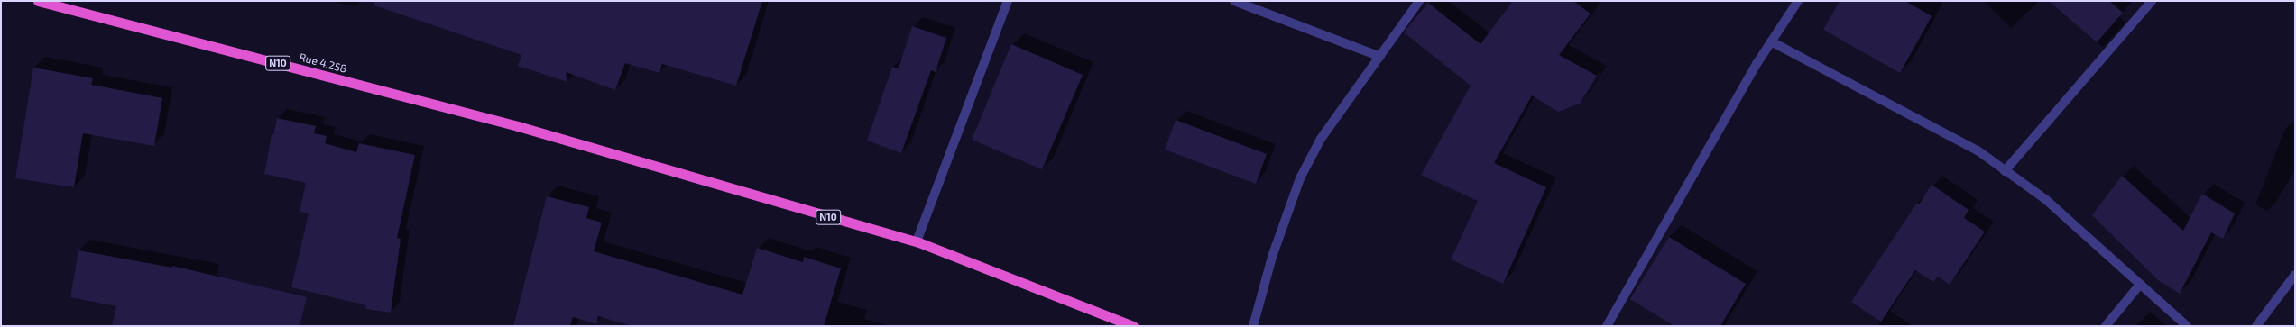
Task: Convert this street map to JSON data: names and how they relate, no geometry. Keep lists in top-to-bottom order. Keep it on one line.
{"streets":{"highway":["N10","Rue 4.258"]},"crossings":[["N10","Rue 4.258"]]}
